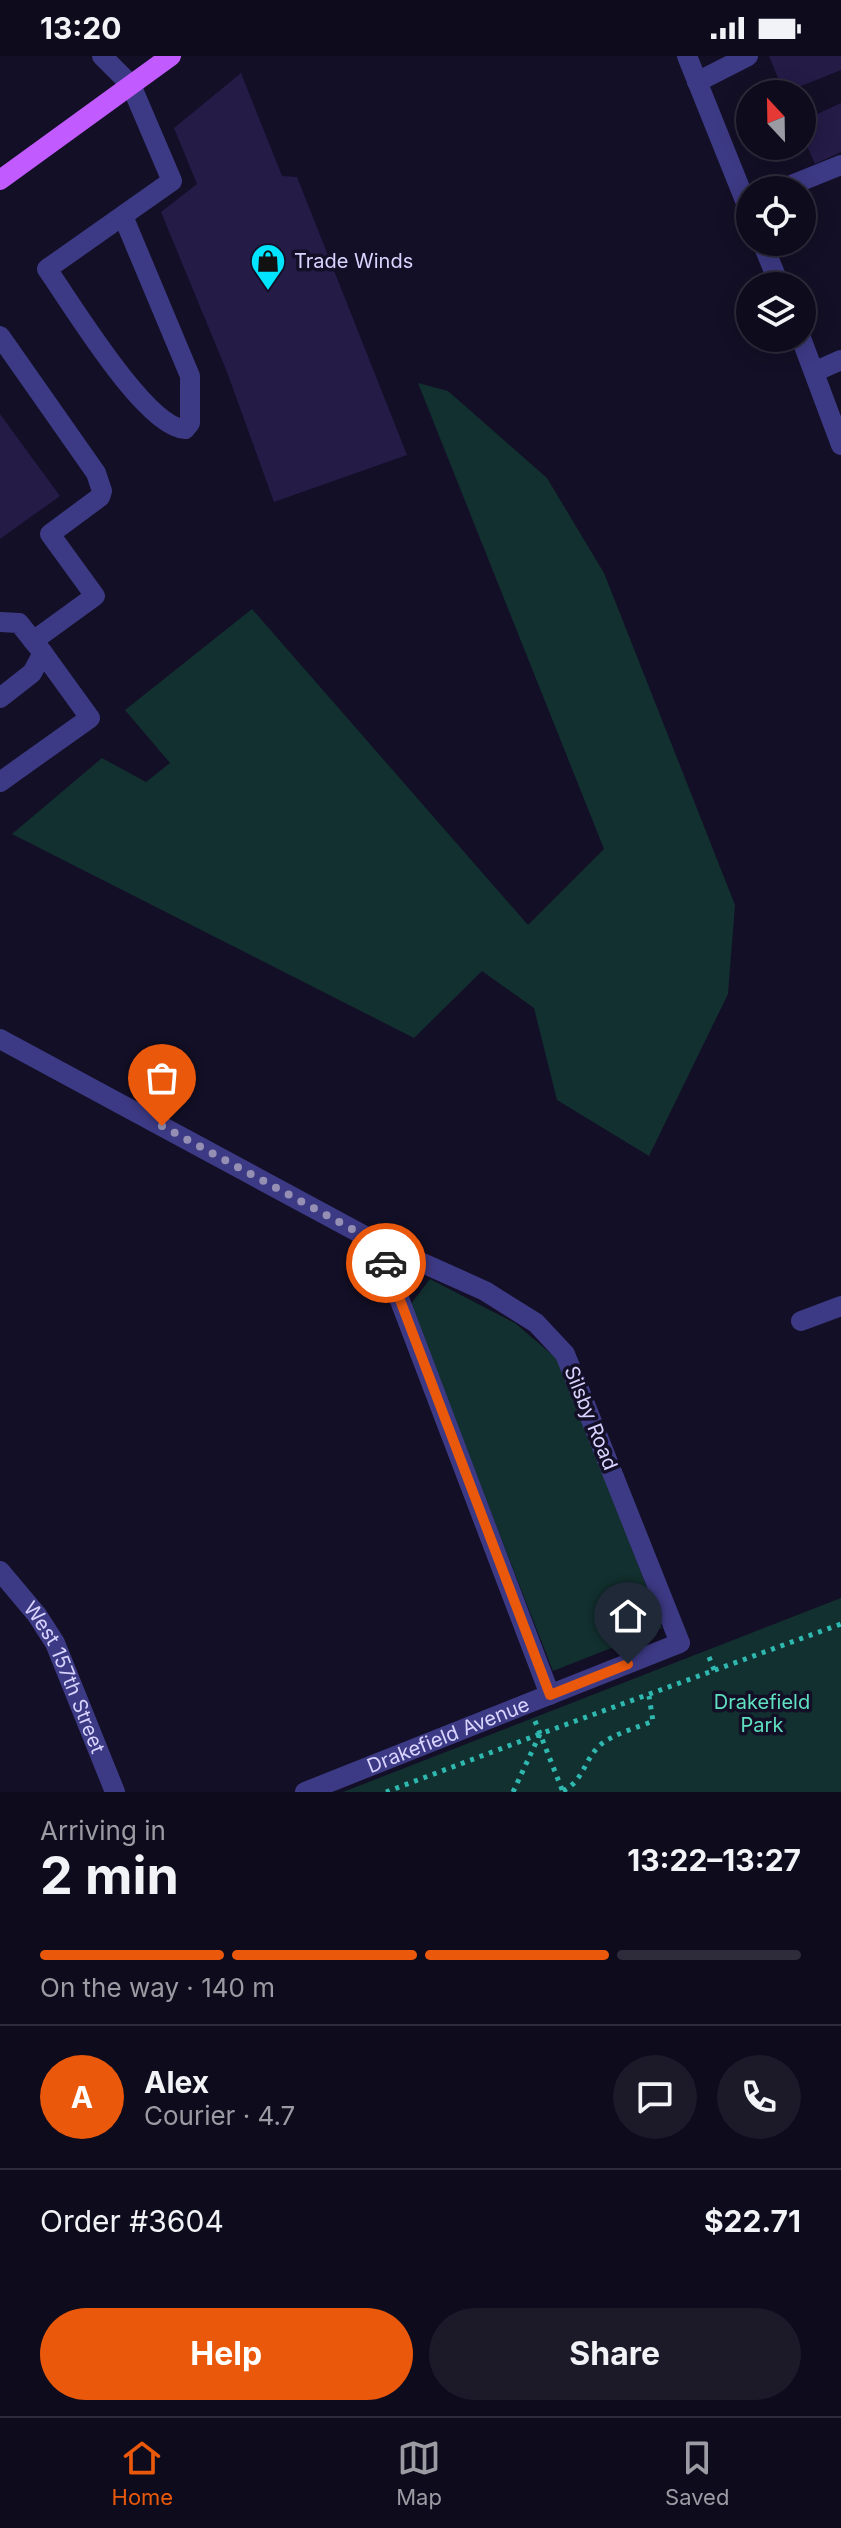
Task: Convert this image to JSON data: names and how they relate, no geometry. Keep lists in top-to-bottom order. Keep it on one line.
{"streets":{"street":["Silsby Road","West 157th Street","Drakefield Avenue"]},"crossings":[["Silsby Road","Drakefield Avenue"]],"parks":["Drakefield Park"],"places":{"shop":["Trade Winds"]},"north":"top","page":{"status":"13:20","heading":["2 min","Arriving in","13:22–13:27"],"panel":["Alex","Courier · 4.7","Order #3604","$22.71"],"bar":"On the way · 140 m","round":"A","buttons":["Help","Share"],"tabs":["Home","Map","Saved"]}}
